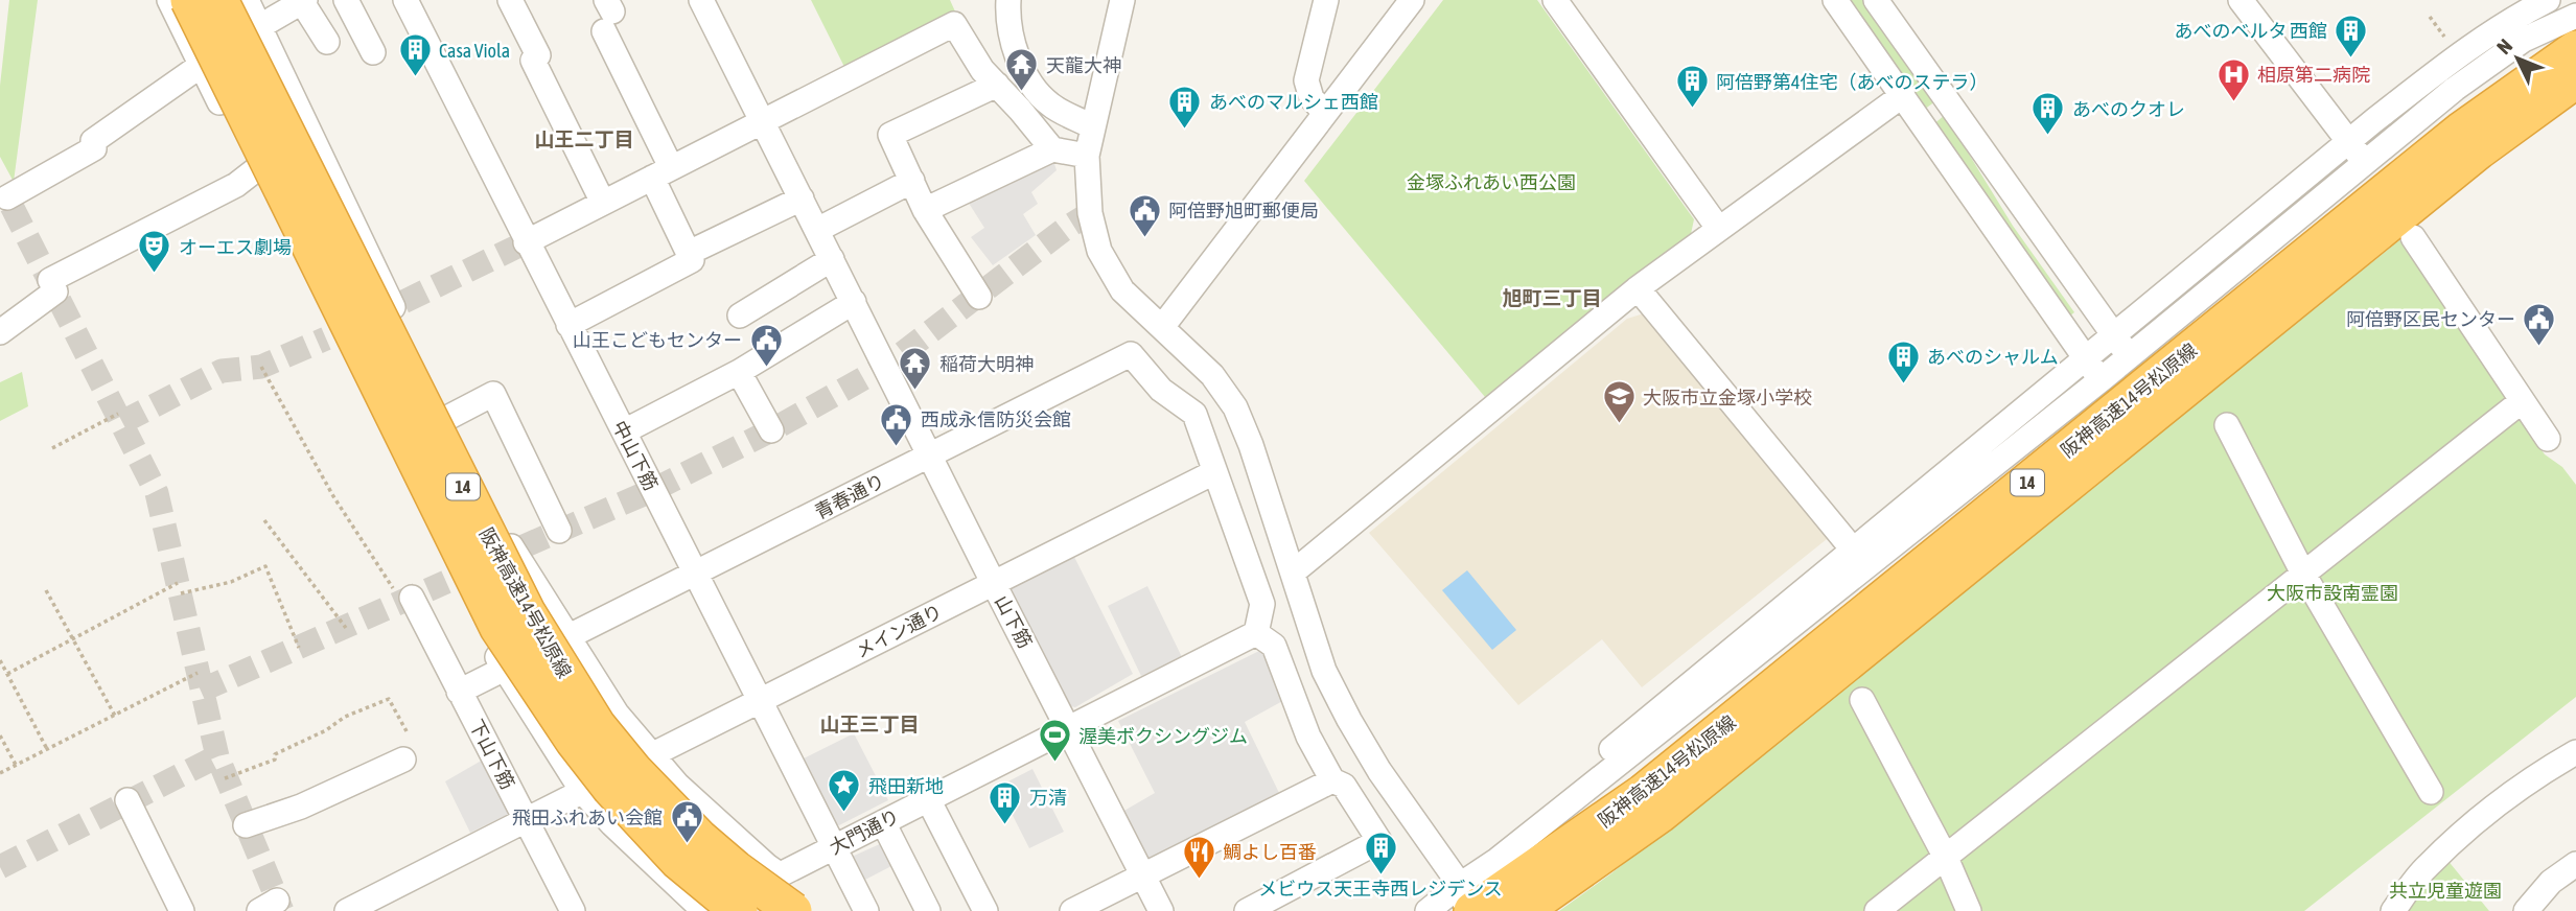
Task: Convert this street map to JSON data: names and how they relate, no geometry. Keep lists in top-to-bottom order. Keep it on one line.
{"streets":{"highway":["阪神高速14号松原線","14"],"street":["中山下筋","青春通り","山下筋","メイン通り","下山下筋","大門通り"]},"crossings":[["中山下筋","青春通り"],["中山下筋","メイン通り"],["中山下筋","大門通り"],["青春通り","山下筋"],["青春通り","メイン通り"],["青春通り","下山下筋"],["山下筋","メイン通り"],["山下筋","大門通り"],["メイン通り","下山下筋"]],"districts":["山王二丁目","旭町三丁目","山王三丁目"],"parks":["金塚ふれあい西公園","大阪市設南霊園","共立児童遊園"],"places":{"building":["あべのベルタ 西館","Casa Viola","阿倍野第4住宅（あべのステラ）","あべのマルシェ西館","あべのクオレ","あべのシャルム","万清","メビウス天王寺西レジデンス"],"temple":["天龍大神","稲荷大明神"],"hospital":["相原第二病院"],"public building":["阿倍野旭町郵便局","阿倍野区民センター","山王こどもセンター","西成永信防災会館","飛田ふれあい会館"],"theatre":["オーエス劇場"],"school or university":["大阪市立金塚小学校"],"sports":["渥美ボクシングジム"],"place":["飛田新地"],"restaurant":["鯛よし百番"]},"north":"top left"}
